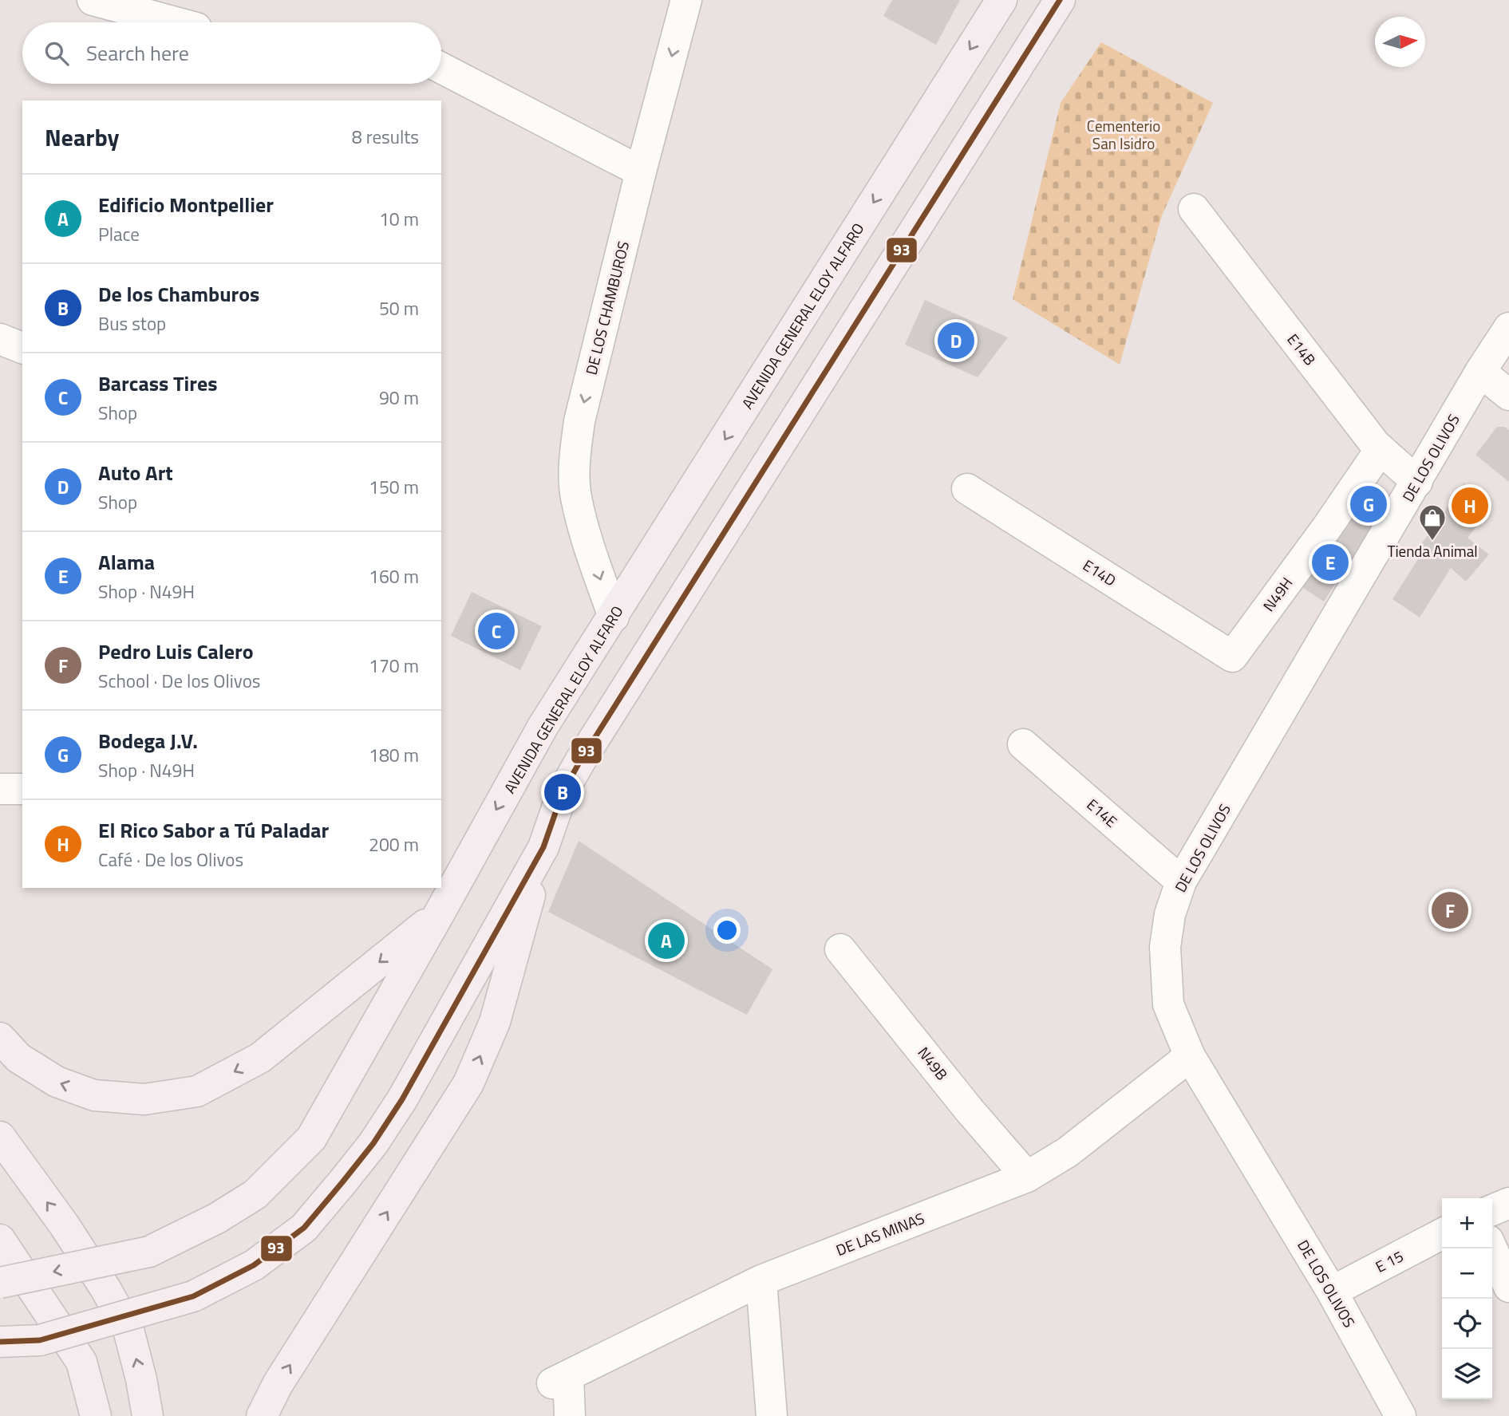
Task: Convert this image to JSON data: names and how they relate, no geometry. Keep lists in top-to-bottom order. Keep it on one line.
{"streets":{"main road":["AVENIDA GENERAL ELOY ALFARO"],"street":["DE LOS CHAMBUROS","E14B","DE LOS OLIVOS","E14D","N49H","E14E","N49B","DE LAS MINAS","E 15"]},"crossings":[["DE LOS CHAMBUROS","AVENIDA GENERAL ELOY ALFARO"],["E14B","DE LOS OLIVOS"],["E14B","N49H"],["DE LOS OLIVOS","E14E"],["DE LOS OLIVOS","DE LAS MINAS"],["DE LOS OLIVOS","E 15"],["E14D","N49H"],["N49B","DE LAS MINAS"]],"one_way":["DE LOS CHAMBUROS"],"parks":["Cementerio San Isidro"],"places":{"shop":["Tienda Animal"]},"lines":["transit line 93"],"north":"right","page":{"search":"Search here","heading":["Nearby","8 results"],"list":[{"mark":"A","name":"Edificio Montpellier","note":"Place","value":"10 m"},{"mark":"B","name":"De los Chamburos","note":"Bus stop","value":"50 m"},{"mark":"C","name":"Barcass Tires","note":"Shop","value":"90 m"},{"mark":"D","name":"Auto Art","note":"Shop","value":"150 m"},{"mark":"E","name":"Alama","note":"Shop · N49H","value":"160 m"},{"mark":"F","name":"Pedro Luis Calero","note":"School · De los Olivos","value":"170 m"},{"mark":"G","name":"Bodega J.V.","note":"Shop · N49H","value":"180 m"},{"mark":"H","name":"El Rico Sabor a Tú Paladar","note":"Café · De los Olivos","value":"200 m"}],"pins":["D","G","H","E","C","B","F","A"],"map_buttons":["+","−"]}}
